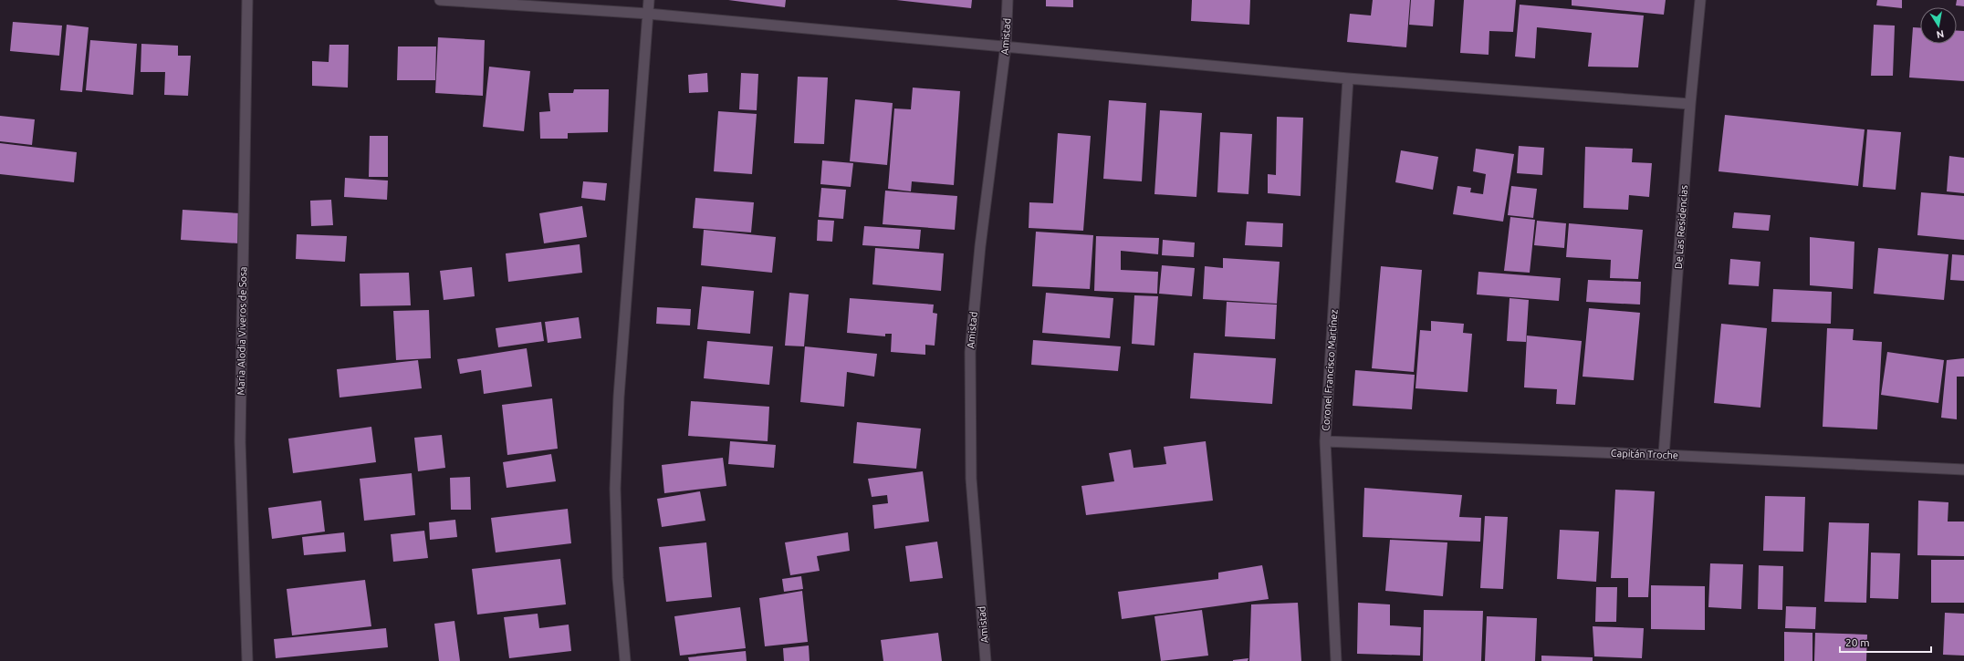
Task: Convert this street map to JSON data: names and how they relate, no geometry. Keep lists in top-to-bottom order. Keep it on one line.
{"streets":{"street":["Amistad","De Las Residencias","Maria Alodia Viveros de Sosa","Coronel Francisco Martínez","Capitán Troche"]},"crossings":[["De Las Residencias","Capitán Troche"],["Coronel Francisco Martínez","Capitán Troche"]],"scale_bar":"20 m","north":"bottom"}
